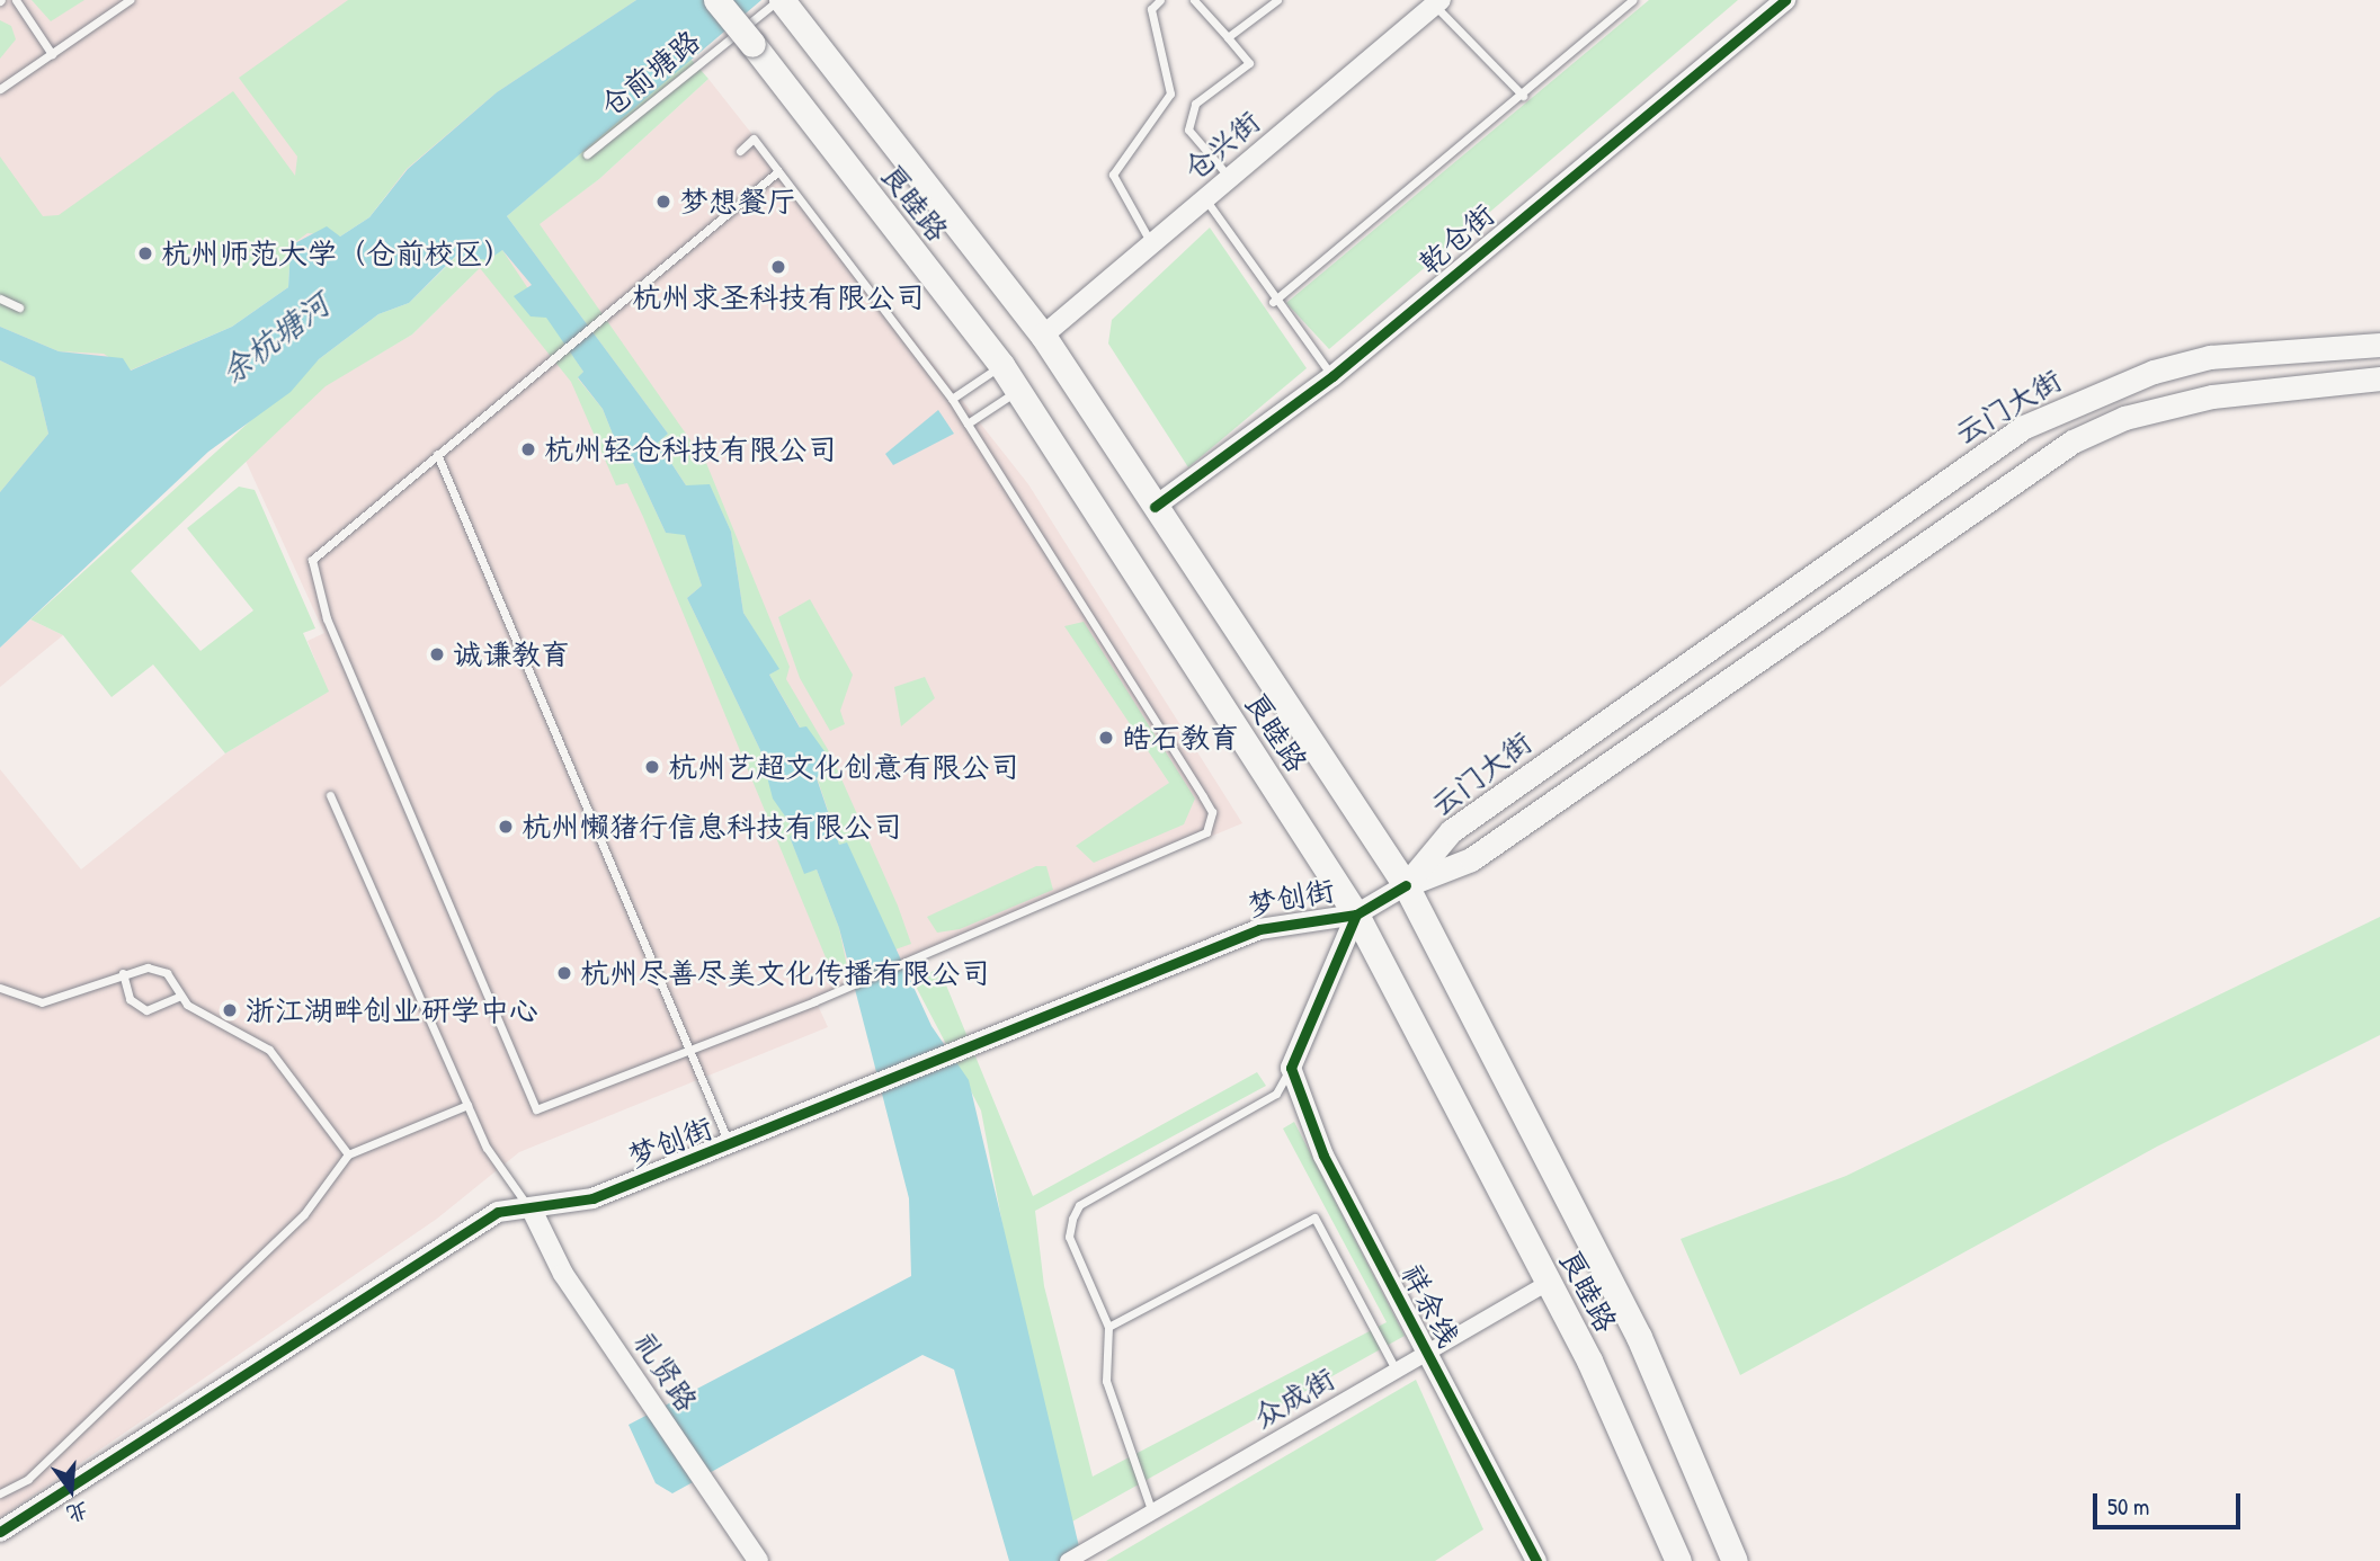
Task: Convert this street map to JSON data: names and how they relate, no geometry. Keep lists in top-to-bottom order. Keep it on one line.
{"streets":{"main road":["良睦路","云门大街"],"street":["仓兴街","乾仓街","梦创街","祥余线","礼贤路","众成街"],"lane":["仓前塘路"]},"crossings":[["仓前塘路","良睦路"],["仓兴街","良睦路"],["良睦路","乾仓街"],["良睦路","云门大街"],["良睦路","梦创街"],["良睦路","众成街"],["云门大街","梦创街"],["梦创街","礼贤路"],["祥余线","众成街"]],"water":["余杭塘河"],"places":["梦想餐厅","杭州师范大学（仓前校区）","杭州求圣科技有限公司","杭州轻仓科技有限公司","诚谦教育","皓石教育","杭州艺超文化创意有限公司","杭州懒猪行信息科技有限公司","杭州尽善尽美文化传播有限公司","浙江湖畔创业研学中心"],"scale_bar":"50 m","north":"bottom"}
